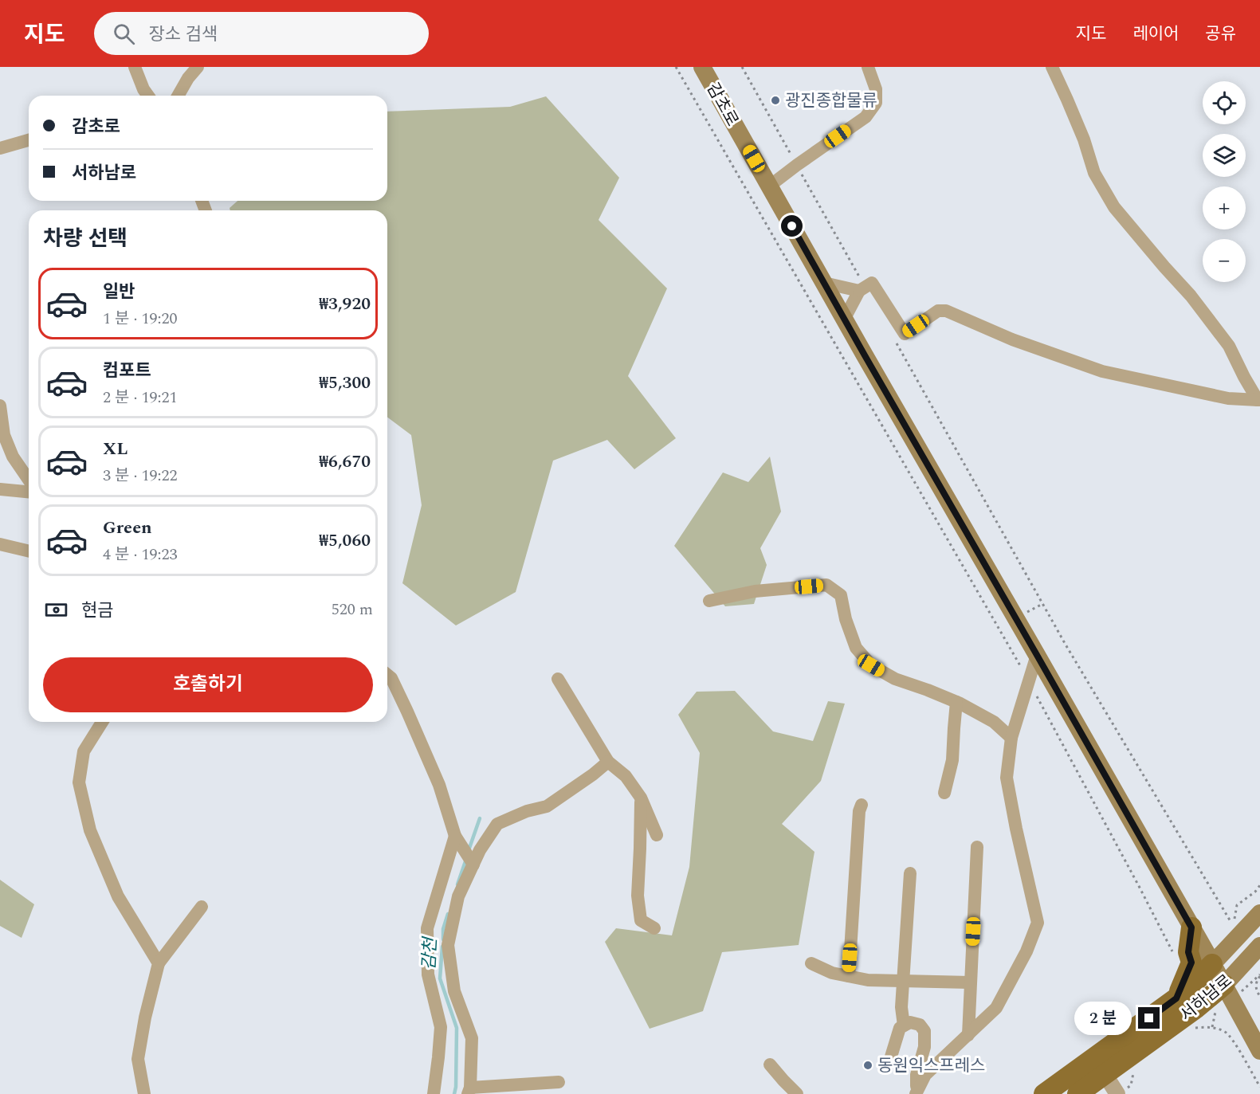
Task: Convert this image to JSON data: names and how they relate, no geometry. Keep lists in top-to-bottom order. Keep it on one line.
{"streets":{"main road":["감초로","서하남로"]},"crossings":[["감초로","서하남로"]],"water":["감천"],"places":["광진종합물류","동원익스프레스"],"page":{"header":"지도","search":"장소 검색","nav":["지도","레이어","공유"],"map_buttons":["+","−"],"banner":["감초로","서하남로"],"heading":"차량 선택","list":[{"name":"일반","note":"1 분 · 19:20","value":"₩3,920"},{"name":"컴포트","note":"2 분 · 19:21","value":"₩5,300"},{"name":"XL","note":"3 분 · 19:22","value":"₩6,670"},{"name":"Green","note":"4 분 · 19:23","value":"₩5,060"}],"pay":["현금","520 m"],"buttons":"호출하기","bubble":"2 분"}}
